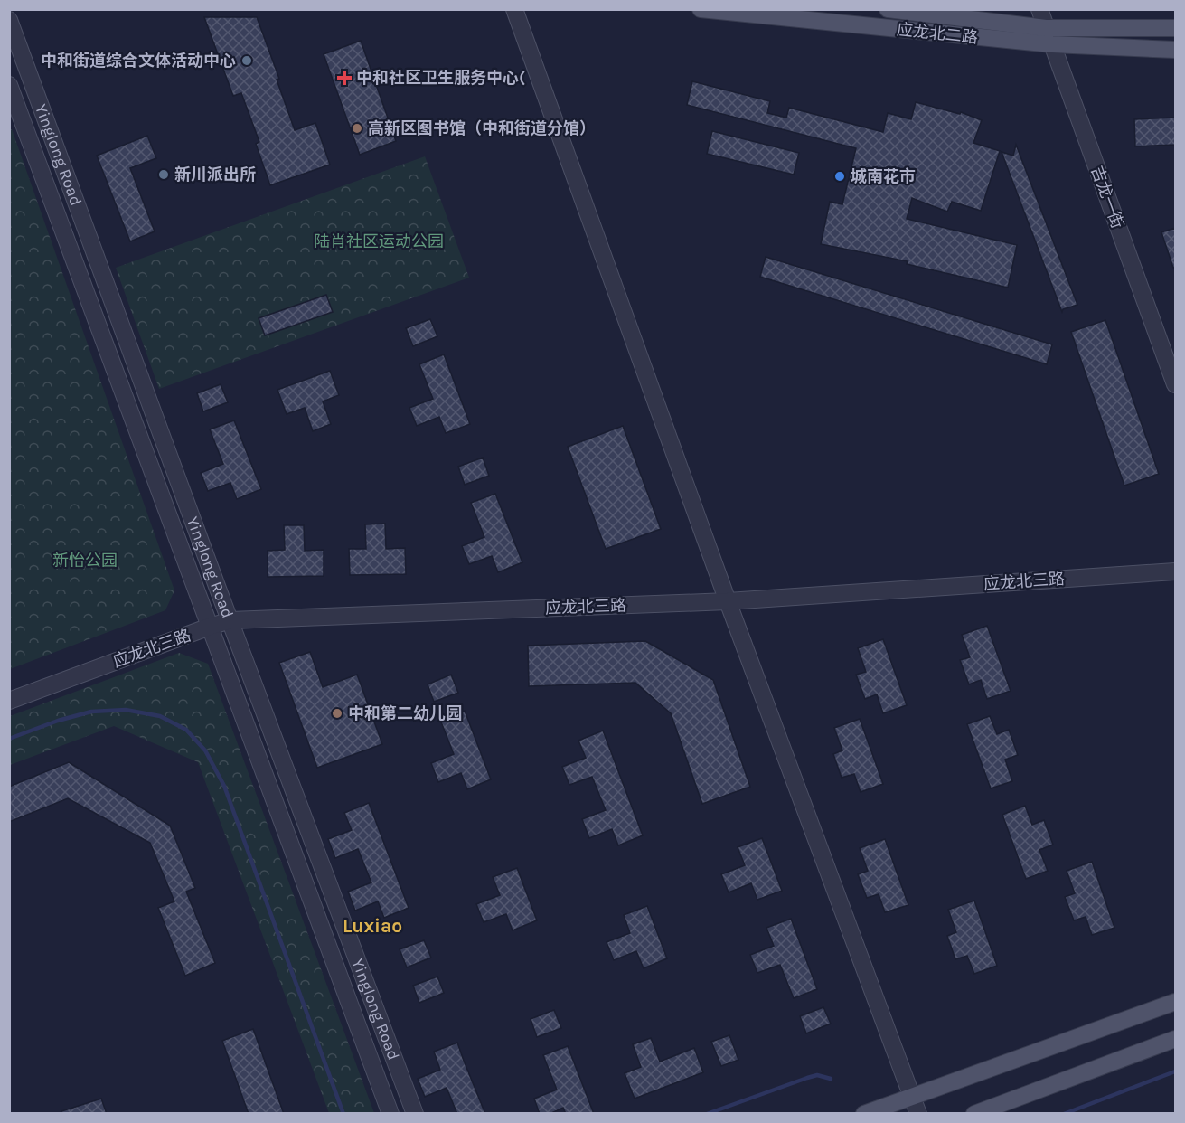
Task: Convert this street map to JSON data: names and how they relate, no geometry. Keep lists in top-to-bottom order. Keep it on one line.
{"streets":{"main road":["应龙北二路"],"street":["Yinglong Road","吉龙一街","应龙北三路"]},"crossings":[["应龙北二路","吉龙一街"],["Yinglong Road","应龙北三路"]],"districts":["Luxiao"],"parks":["陆肖社区运动公园","新怡公园"],"places":{"other":["中和街道综合文体活动中心","高新区图书馆（中和街道分馆）","新川派出所","城南花市","中和第二幼儿园"],"health":["中和社区卫生服务中心("]}}
